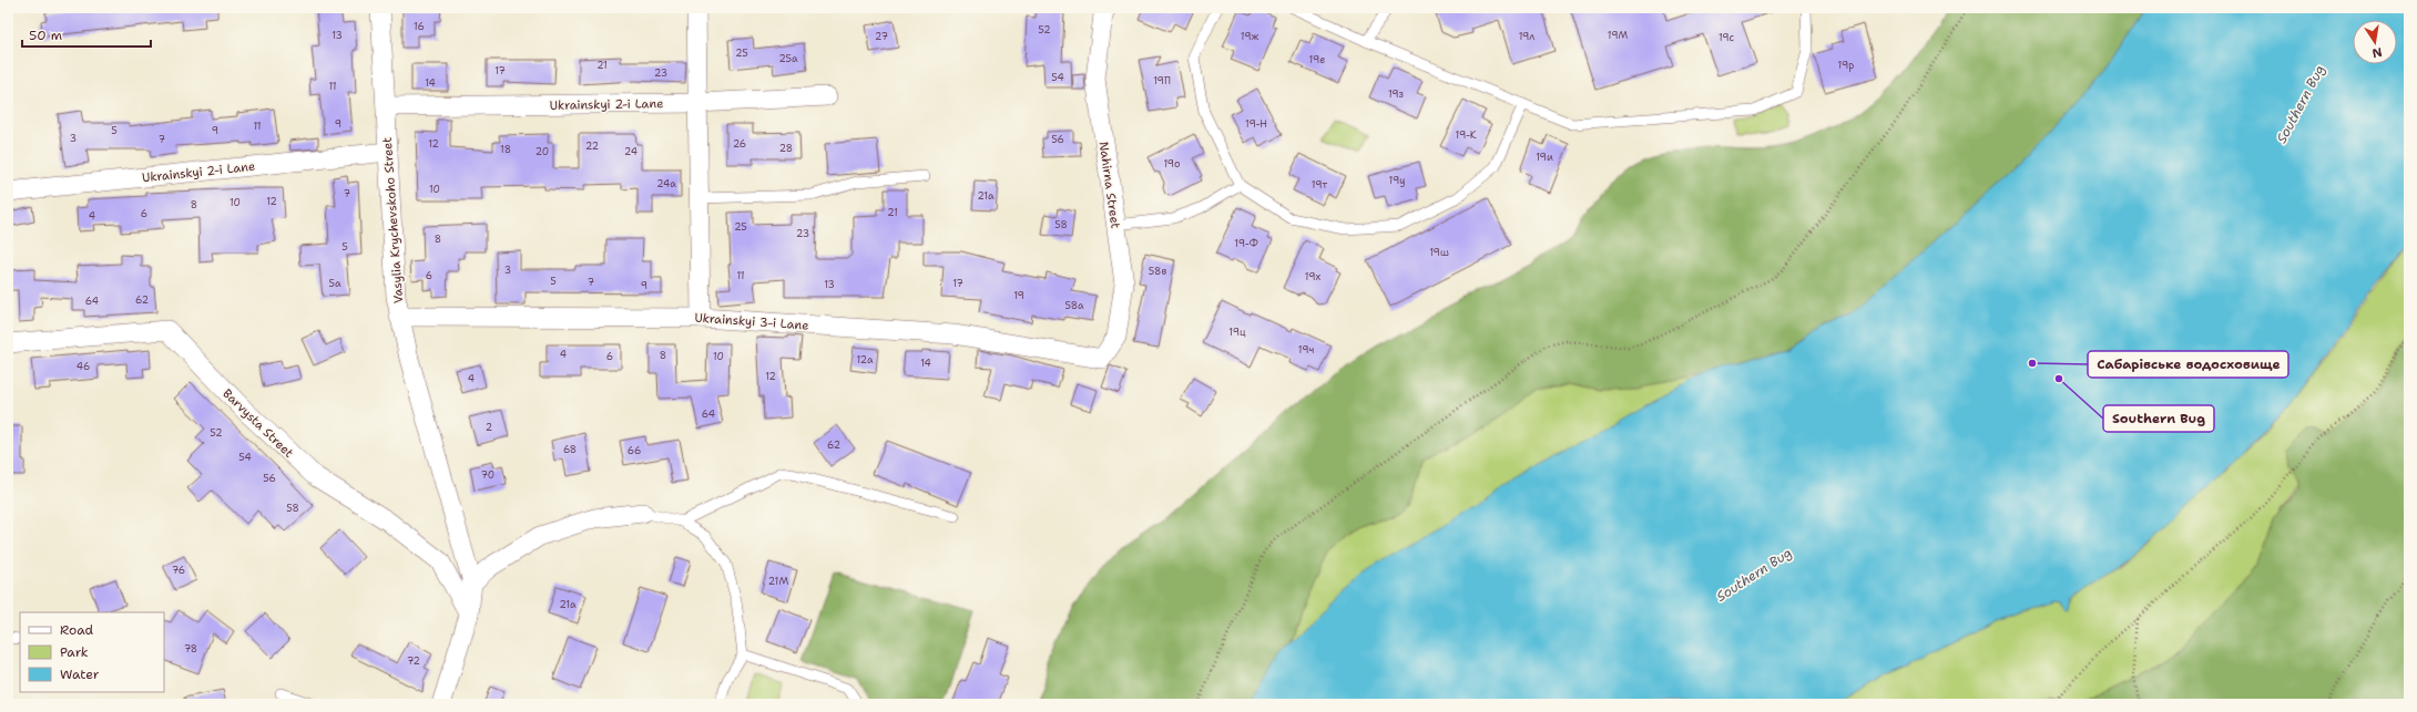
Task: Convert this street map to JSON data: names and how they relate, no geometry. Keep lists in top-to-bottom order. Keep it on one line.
{"streets":{"street":["Ukrainskyi 2-i Lane","Nahirna Street","Vasylia Krychevskoho Street","Ukrainskyi 3-i Lane","Barvysta Street"]},"crossings":[["Ukrainskyi 2-i Lane","Vasylia Krychevskoho Street"],["Nahirna Street","Ukrainskyi 3-i Lane"],["Vasylia Krychevskoho Street","Ukrainskyi 3-i Lane"]],"water":["Southern Bug"],"places":["Сабарівське водосховище","Southern Bug"],"house_numbers":["16","52","13","19М","27","19ж","19л","19с","25","25а","19е","21","19р","17","23","54","19П","14","11","19з","9","19-Н","11","5","9","19-К","3","7","56","12","26","22","28","18","20","24","19и","19о","19у","24а","19т","10","7","21а","12","10","8","21","6","4","58","25","23","8","19-Ф","5","19ш","3","58в","6","11","19х","5","7","5а","17","13","9","19","62","64","58а","19ц","19ч","4","8","6","10","12а","14","46","12","4","64","2","52","62","68","66","54","70","56","58","76","21М","21а","78","72"],"legend":["Road","Park","Water"],"scale_bar":"50 m","north":"bottom"}
